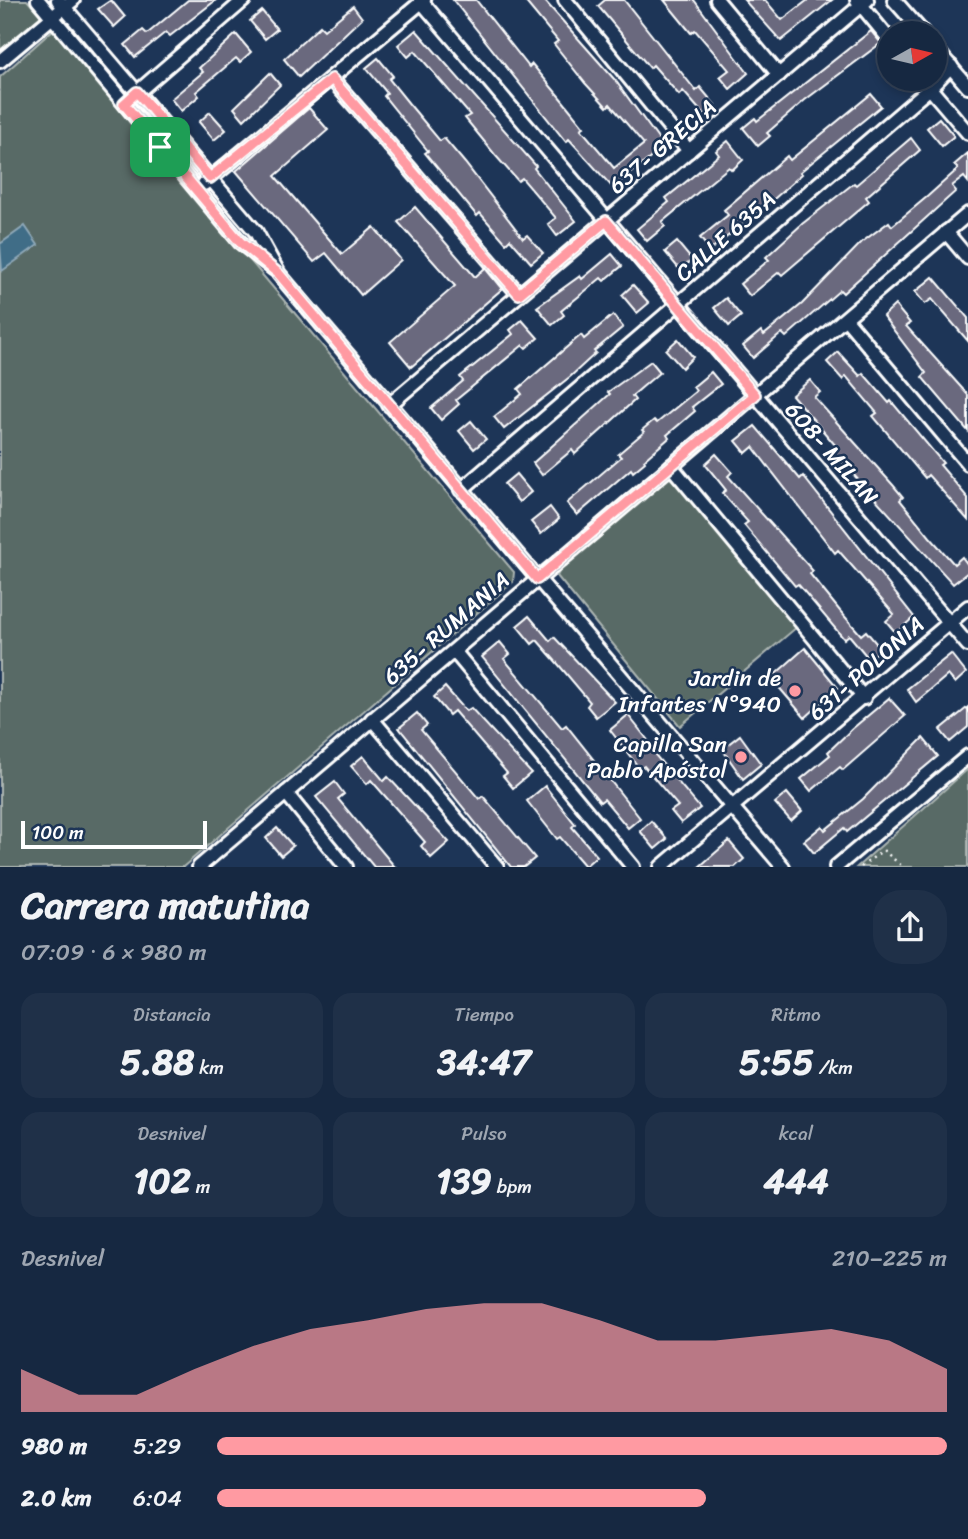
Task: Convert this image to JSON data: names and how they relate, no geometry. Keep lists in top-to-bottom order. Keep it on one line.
{"streets":{"street":["637- GRECIA","CALLE 635A","608- MILAN","635- RUMANIA","631- POLONIA"]},"crossings":[["637- GRECIA","608- MILAN"],["CALLE 635A","608- MILAN"],["608- MILAN","635- RUMANIA"],["608- MILAN","631- POLONIA"]],"places":["Jardin de Infantes N°940","Capilla San Pablo Apóstol"],"scale_bar":"100 m","north":"right","page":{"scale":"100 m","heading":["Carrera matutina","07:09 · 6 × 980 m"],"stats":[["Distancia","5.88 km"],["Tiempo","34:47"],["Ritmo","5:55 /km"],["Desnivel","102 m"],["Pulso","139 bpm"],["kcal","444"]],"chart":["Desnivel","210–225 m"],"list":[{"name":"980 m","note":"5:29"},{"name":"2.0 km","note":"6:04"}]}}
